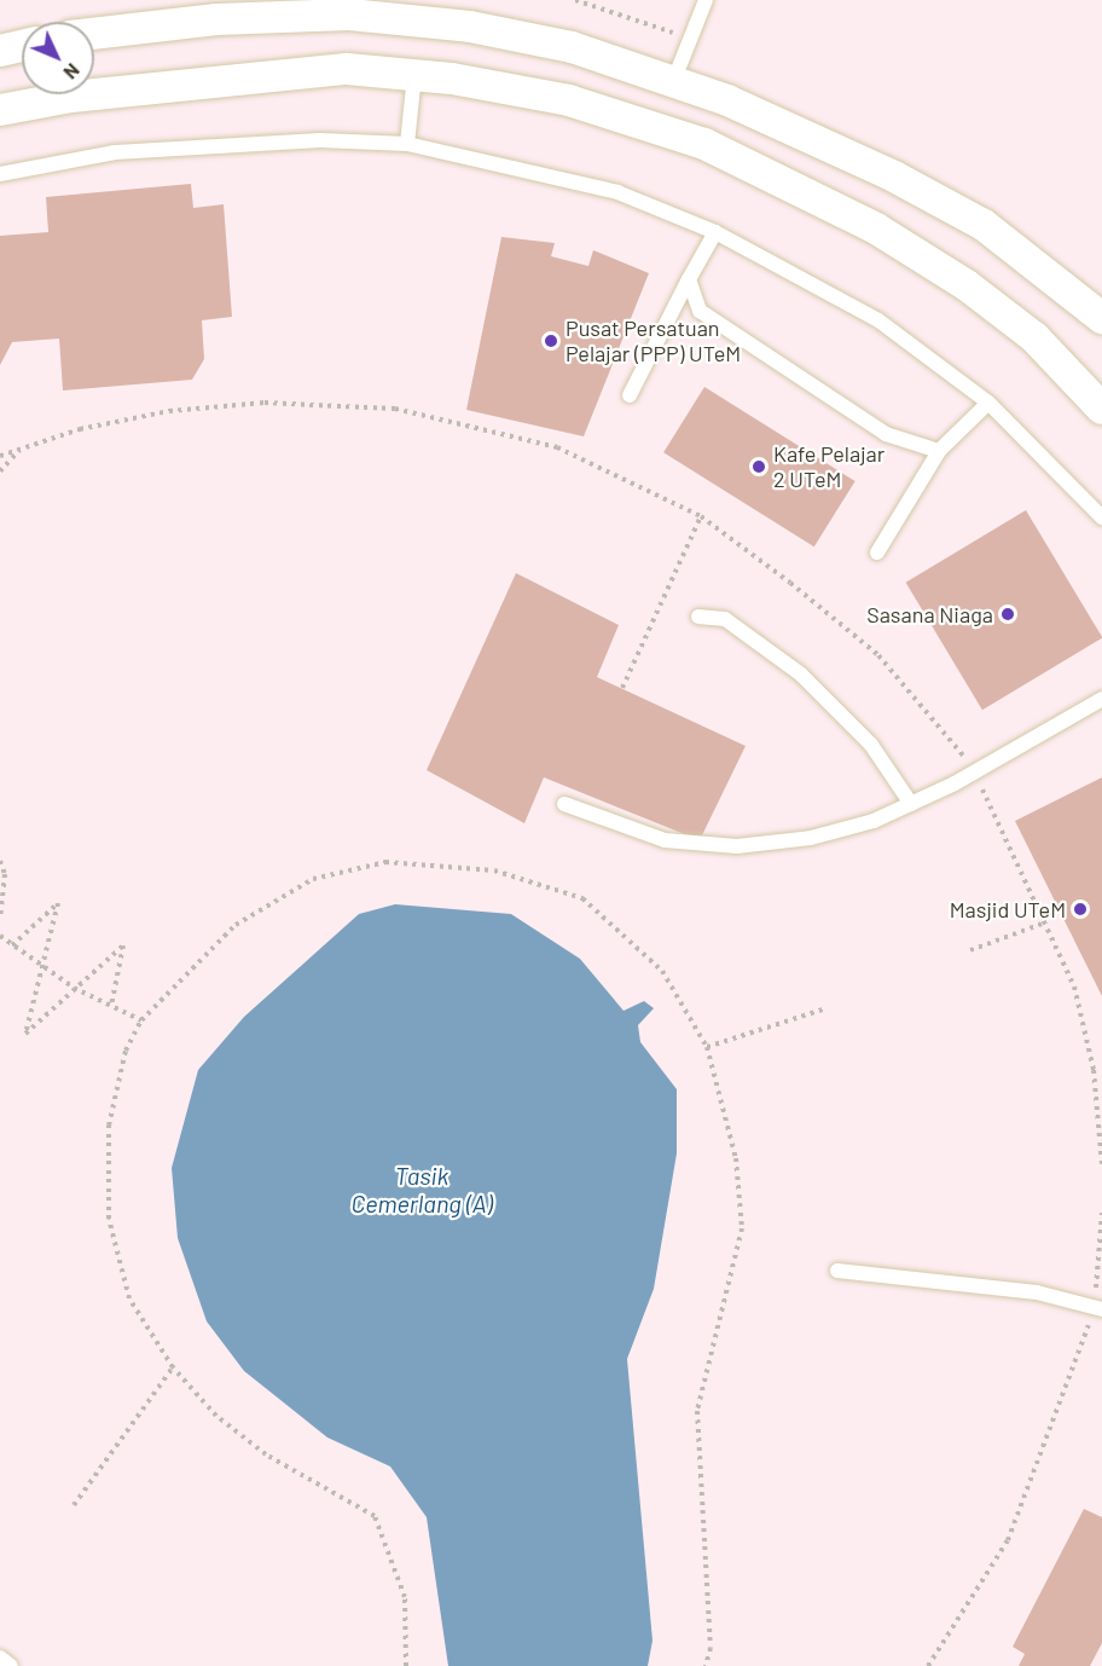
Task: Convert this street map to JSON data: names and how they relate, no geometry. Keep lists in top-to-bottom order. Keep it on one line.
{"water":["Tasik Cemerlang (A)"],"places":["Pusat Persatuan Pelajar (PPP) UTeM","Kafe Pelajar 2 UTeM","Sasana Niaga","Masjid UTeM"],"north":"bottom right"}
